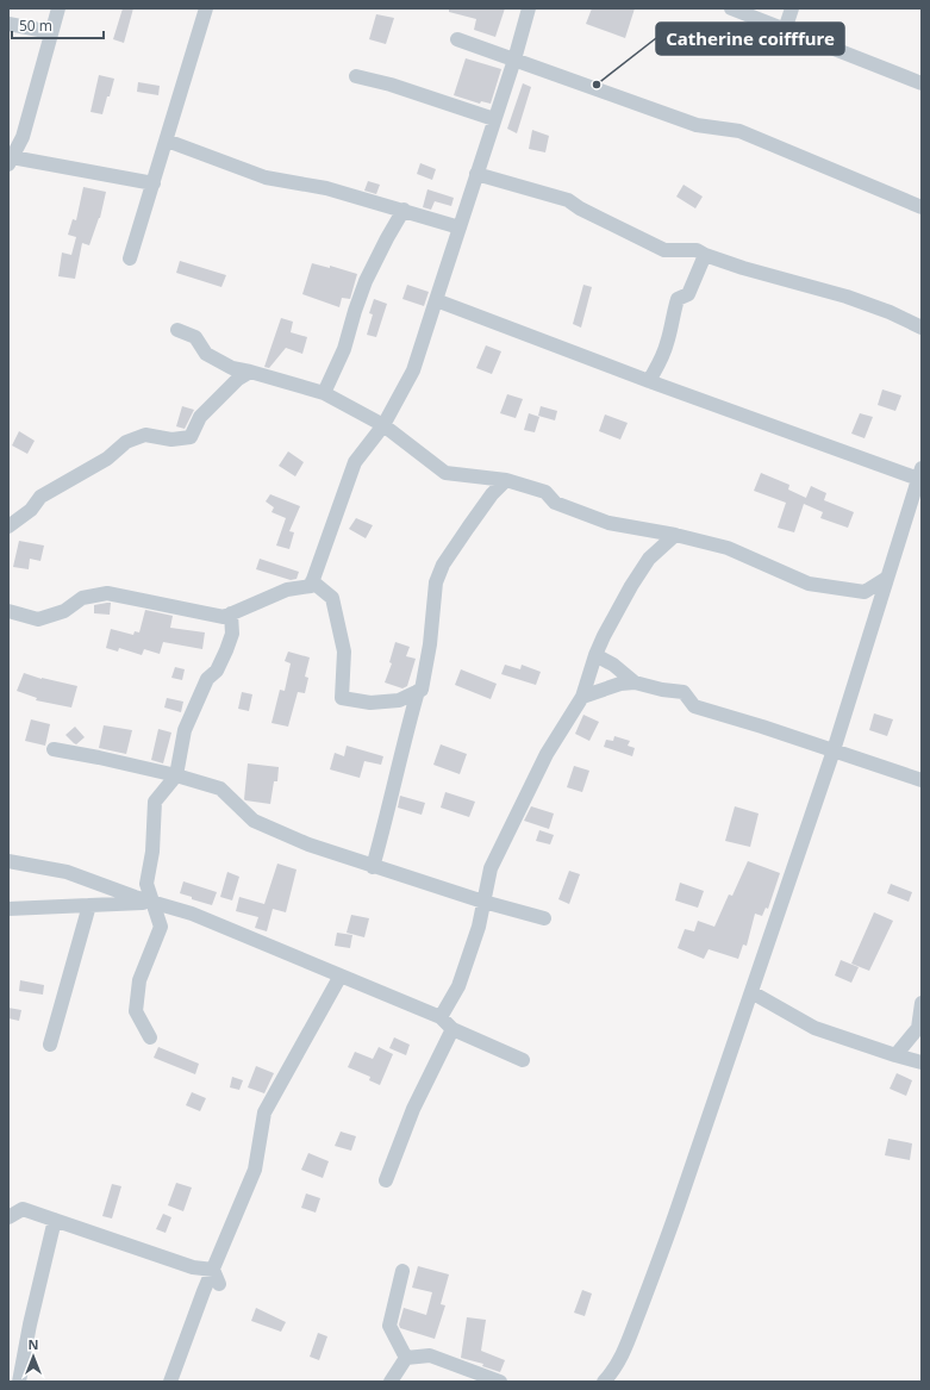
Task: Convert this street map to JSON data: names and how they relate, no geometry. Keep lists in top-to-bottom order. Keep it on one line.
{"places":["Catherine coifffure"],"scale_bar":"50 m","north":"top"}
